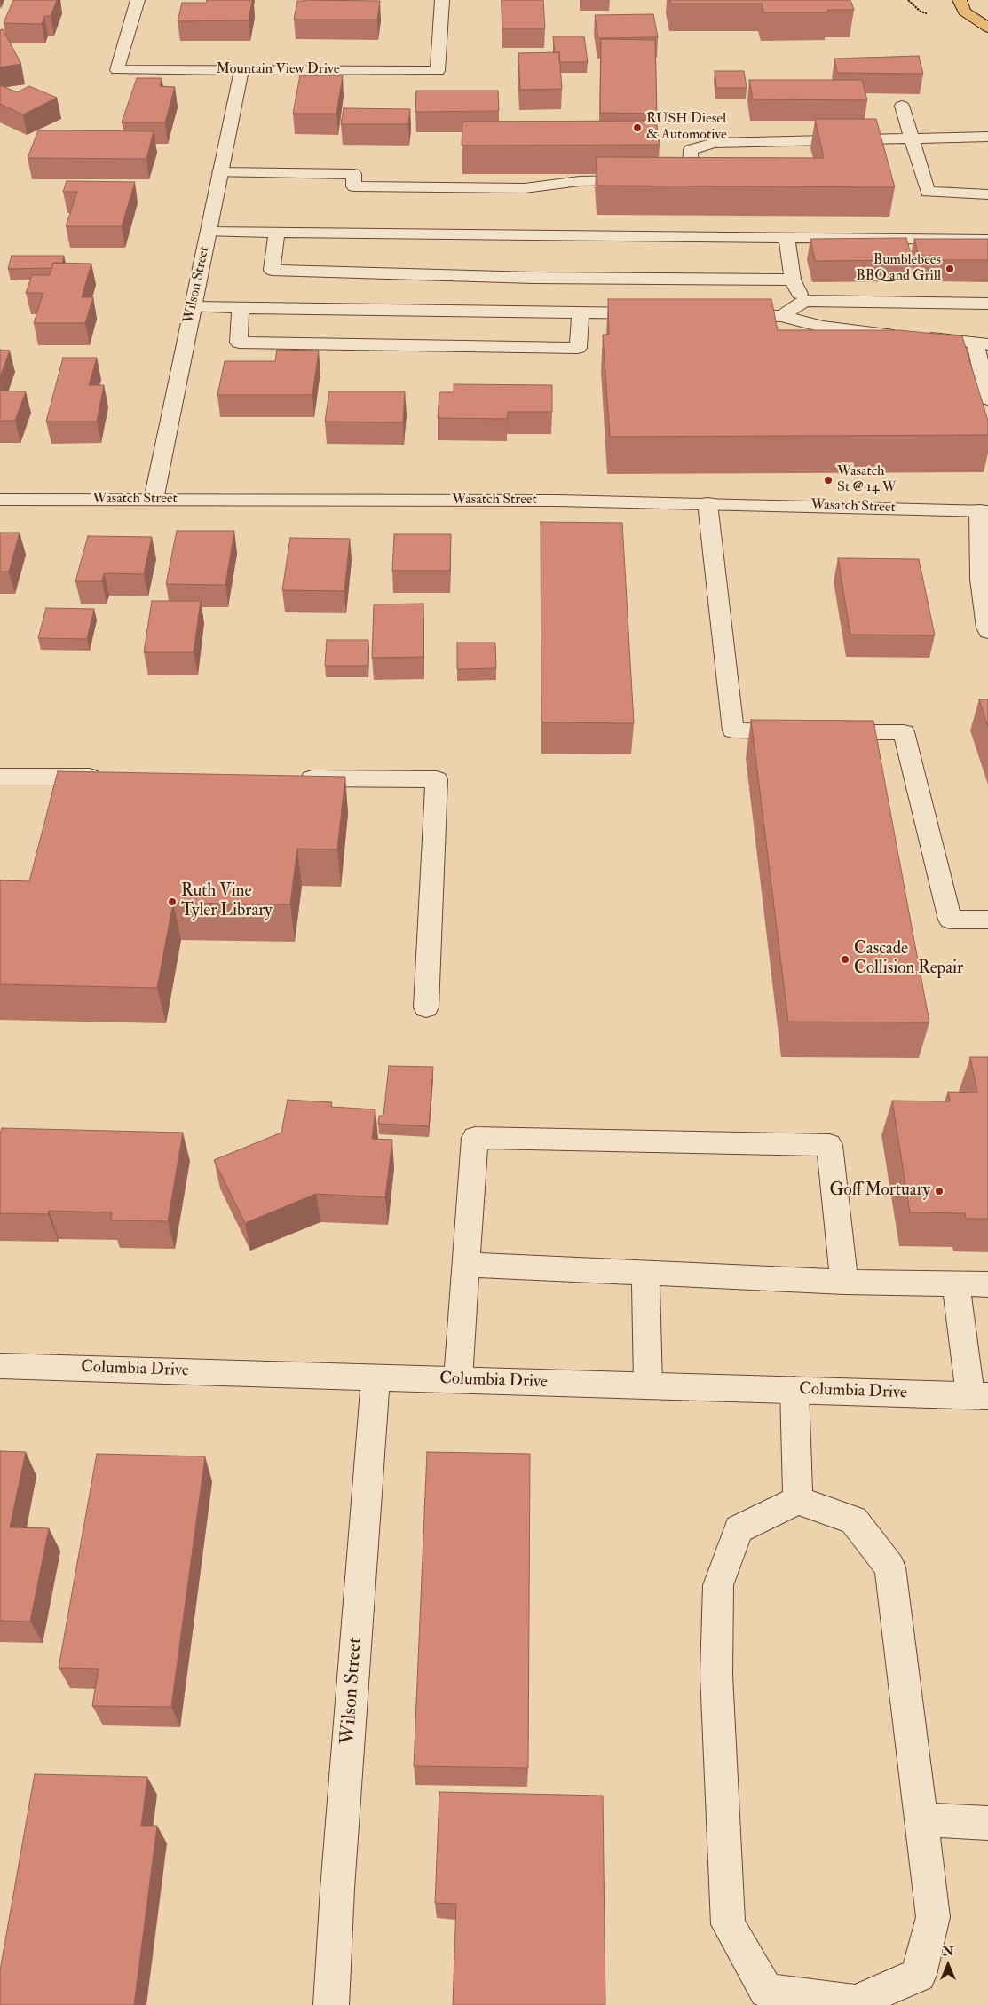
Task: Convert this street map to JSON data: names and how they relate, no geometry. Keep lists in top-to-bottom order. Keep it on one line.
{"streets":{"street":["Mountain View Drive","Wilson Street","Wasatch Street","Columbia Drive"]},"crossings":[["Mountain View Drive","Wilson Street"],["Wilson Street","Wasatch Street"],["Wilson Street","Columbia Drive"]],"places":["RUSH Diesel & Automotive","Bumblebees BBQ and Grill","Wasatch St @ 14 W","Ruth Vine Tyler Library","Cascade Collision Repair","Goff Mortuary"],"north":"top"}
